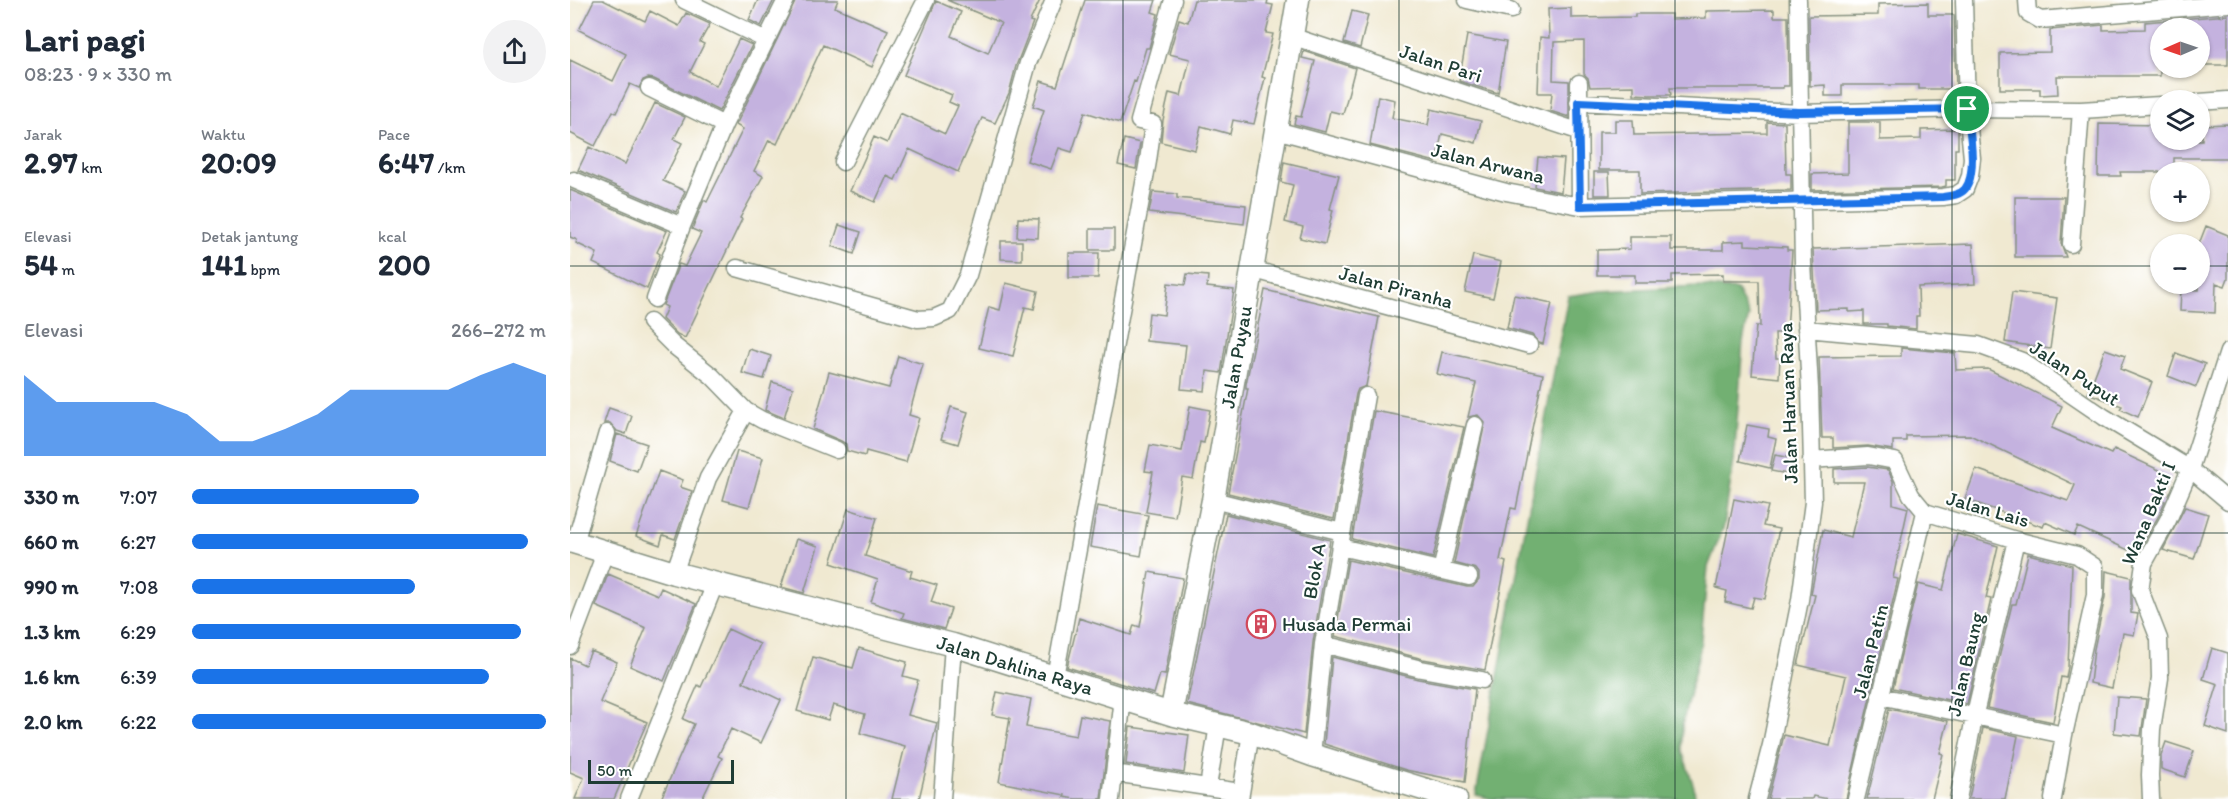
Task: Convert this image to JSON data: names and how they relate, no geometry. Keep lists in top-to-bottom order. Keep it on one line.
{"streets":{"street":["Jalan Pari","Jalan Arwana","Jalan Piranha","Jalan Puyau","Jalan Puput","Jalan Haruan Raya","Jalan Lais","Wana Bakti I","Blok A","Jalan Patin","Jalan Baung","Jalan Dahlina Raya"]},"crossings":[["Jalan Pari","Jalan Puyau"],["Jalan Arwana","Jalan Puyau"],["Jalan Arwana","Jalan Haruan Raya"],["Jalan Piranha","Jalan Puyau"],["Jalan Puyau","Jalan Dahlina Raya"],["Jalan Puput","Jalan Haruan Raya"],["Jalan Puput","Wana Bakti I"],["Jalan Haruan Raya","Jalan Lais"],["Jalan Lais","Jalan Patin"],["Jalan Lais","Jalan Baung"],["Blok A","Jalan Dahlina Raya"]],"places":{"building":["Husada Permai"]},"scale_bar":"50 m","north":"left","page":{"heading":["Lari pagi","08:23 · 9 × 330 m"],"map_buttons":["+","−"],"stats":[["Jarak","2.97 km"],["Waktu","20:09"],["Pace","6:47 /km"],["Elevasi","54 m"],["Detak jantung","141 bpm"],["kcal","200"]],"chart":["Elevasi","266–272 m"],"list":[{"name":"330 m","note":"7:07"},{"name":"660 m","note":"6:27"},{"name":"990 m","note":"7:08"},{"name":"1.3 km","note":"6:29"},{"name":"1.6 km","note":"6:39"},{"name":"2.0 km","note":"6:22"}],"scale":"50 m"}}
